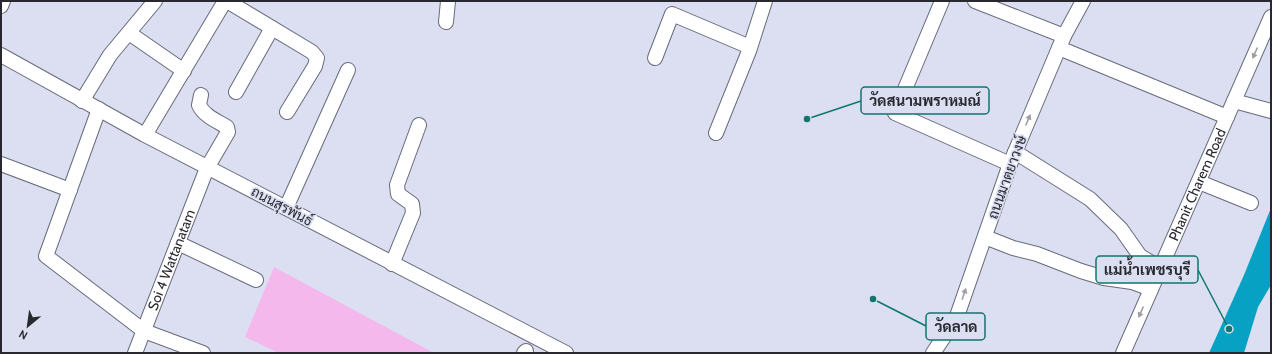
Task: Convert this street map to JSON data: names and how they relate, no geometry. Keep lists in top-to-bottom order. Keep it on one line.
{"streets":{"street":["ถนนมาตยาวงษ์","Phanit Charem Road","ถนนสุรพันธ์","Soi 4 Wattanatam"]},"crossings":[["ถนนสุรพันธ์","Soi 4 Wattanatam"]],"one_way":["ถนนมาตยาวงษ์","Phanit Charem Road"],"places":["วัดสนามพราหมณ์","วัดลาด","แม่น้ำเพชรบุรี"],"north":"bottom left"}
